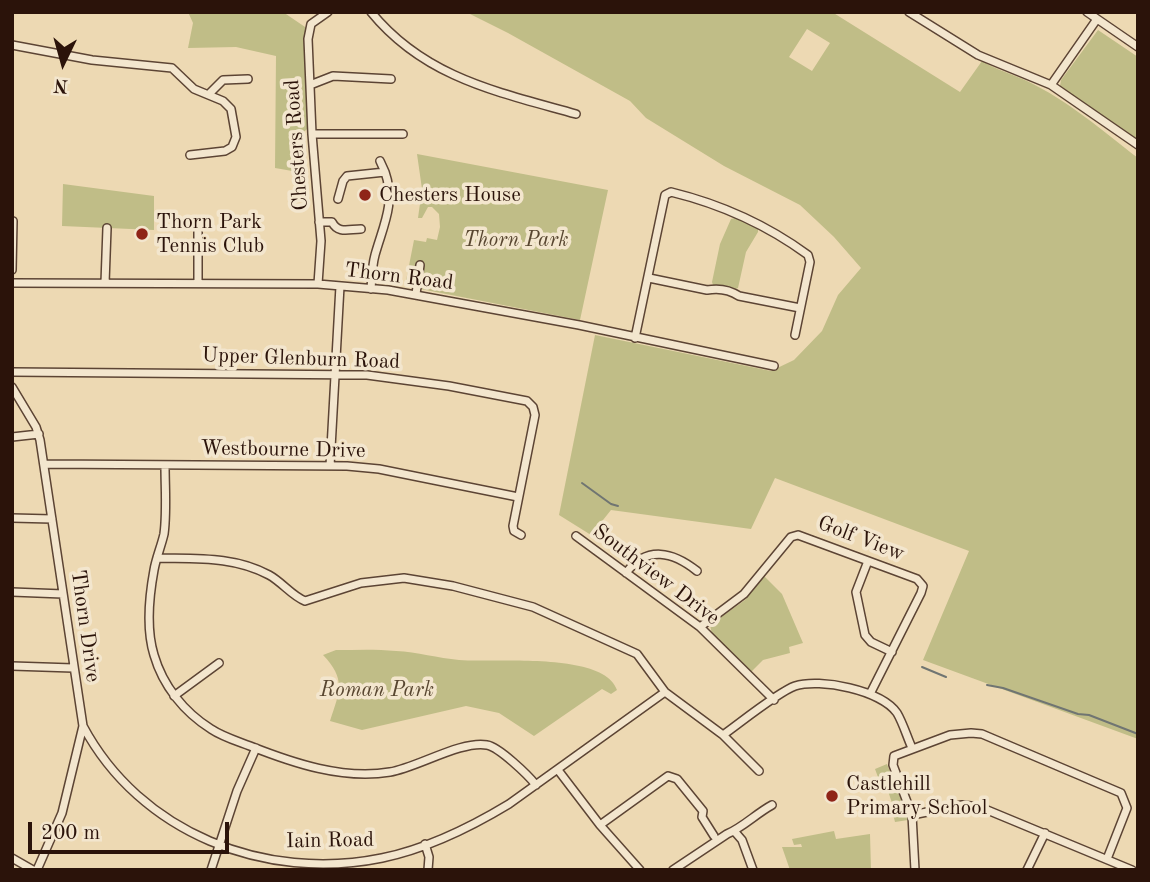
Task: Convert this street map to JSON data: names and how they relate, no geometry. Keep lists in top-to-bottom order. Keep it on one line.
{"streets":{"street":["Chesters Road","Thorn Road","Upper Glenburn Road","Westbourne Drive","Golf View","Southview Drive","Thorn Drive","Iain Road"]},"crossings":[["Chesters Road","Thorn Road"],["Upper Glenburn Road","Westbourne Drive"],["Westbourne Drive","Thorn Drive"],["Golf View","Southview Drive"],["Thorn Drive","Iain Road"]],"parks":["Thorn Park","Roman Park"],"places":["Chesters House","Thorn Park Tennis Club","Castlehill Primary School"],"scale_bar":"200 m","north":"bottom"}
